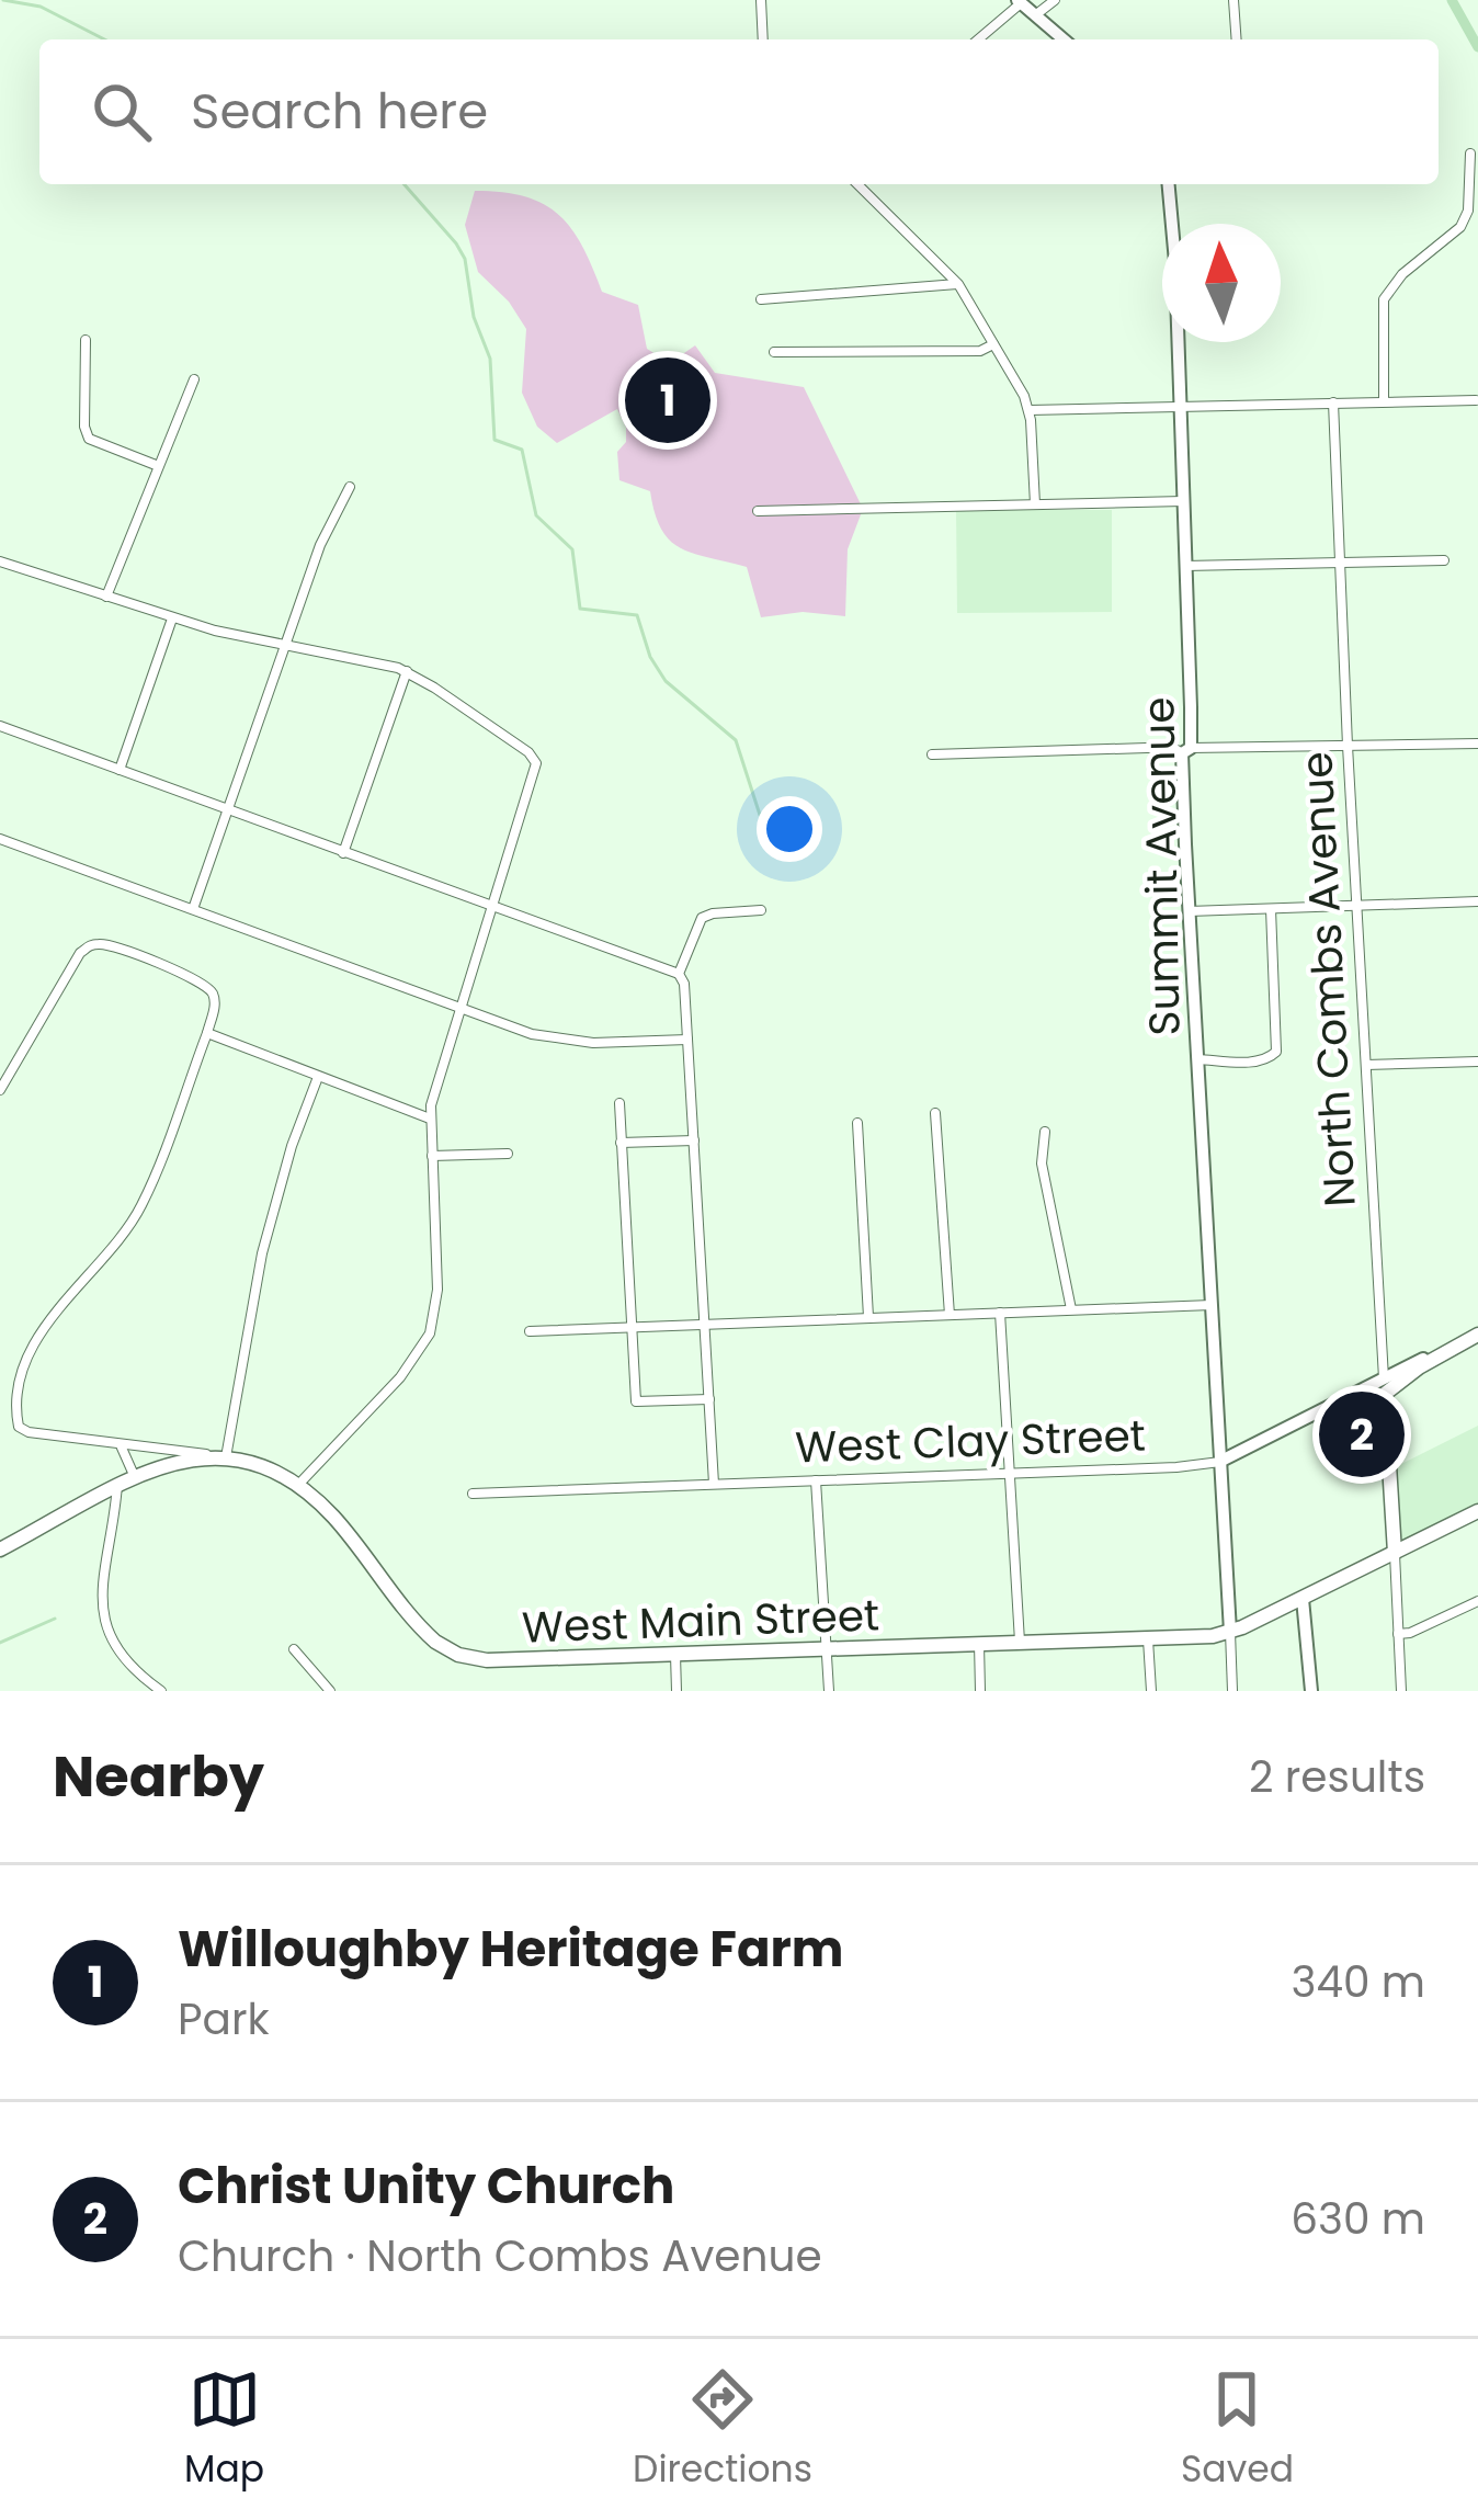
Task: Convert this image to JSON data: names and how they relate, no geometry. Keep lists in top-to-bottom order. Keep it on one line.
{"streets":{"main road":["North Combs Avenue","West Clay Street","West Main Street"],"street":["Summit Avenue"]},"crossings":[["Summit Avenue","West Clay Street"],["Summit Avenue","West Main Street"],["North Combs Avenue","West Clay Street"],["North Combs Avenue","West Main Street"]],"north":"top","page":{"search":"Search here","pins":["1","2"],"heading":["Nearby","2 results"],"list":[{"mark":"1","name":"Willoughby Heritage Farm","note":"Park","value":"340 m"},{"mark":"2","name":"Christ Unity Church","note":"Church · North Combs Avenue","value":"630 m"}],"nav":["Map","Directions","Saved"]}}
